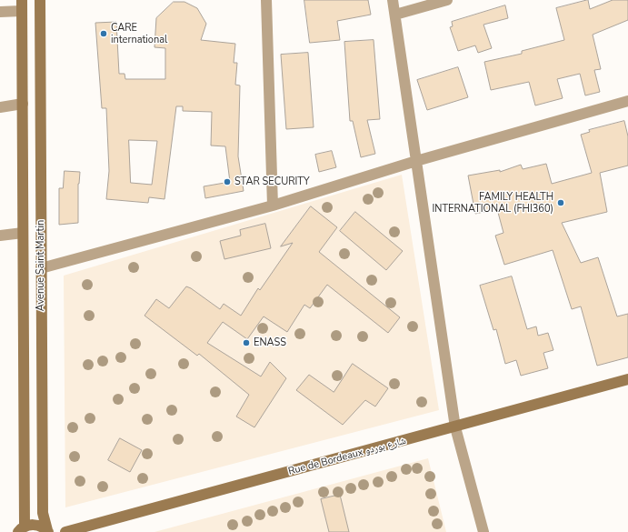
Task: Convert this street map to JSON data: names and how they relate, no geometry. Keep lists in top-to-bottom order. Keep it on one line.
{"streets":{"main road":["Avenue Saint Martin","Rue de Bordeaux شارع بوردو"]},"places":["CARE international","STAR SECURITY","FAMILY HEALTH INTERNATIONAL (FHI360)","ENASS"]}
